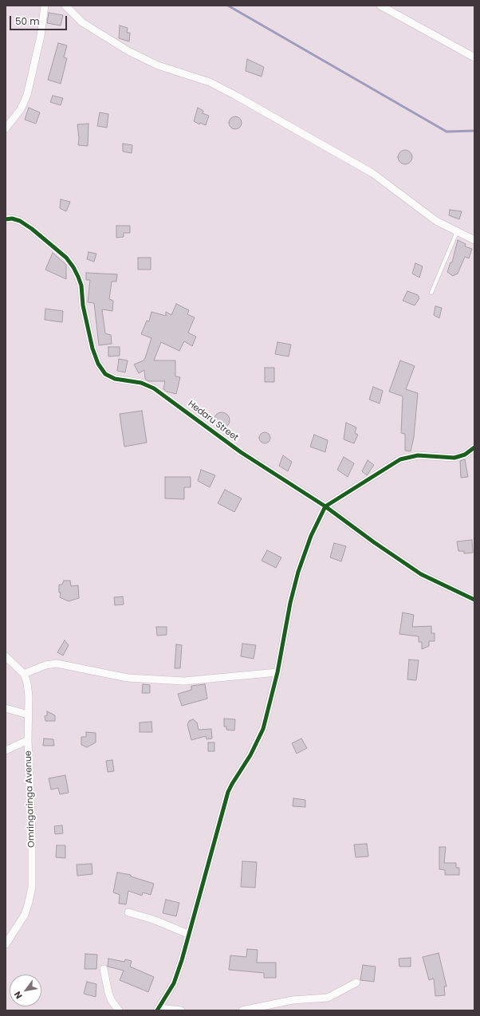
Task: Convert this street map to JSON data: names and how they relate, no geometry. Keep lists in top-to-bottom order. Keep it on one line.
{"streets":{"street":["Hedaru Street","Omringaringa Avenue"]},"scale_bar":"50 m","north":"bottom left"}
